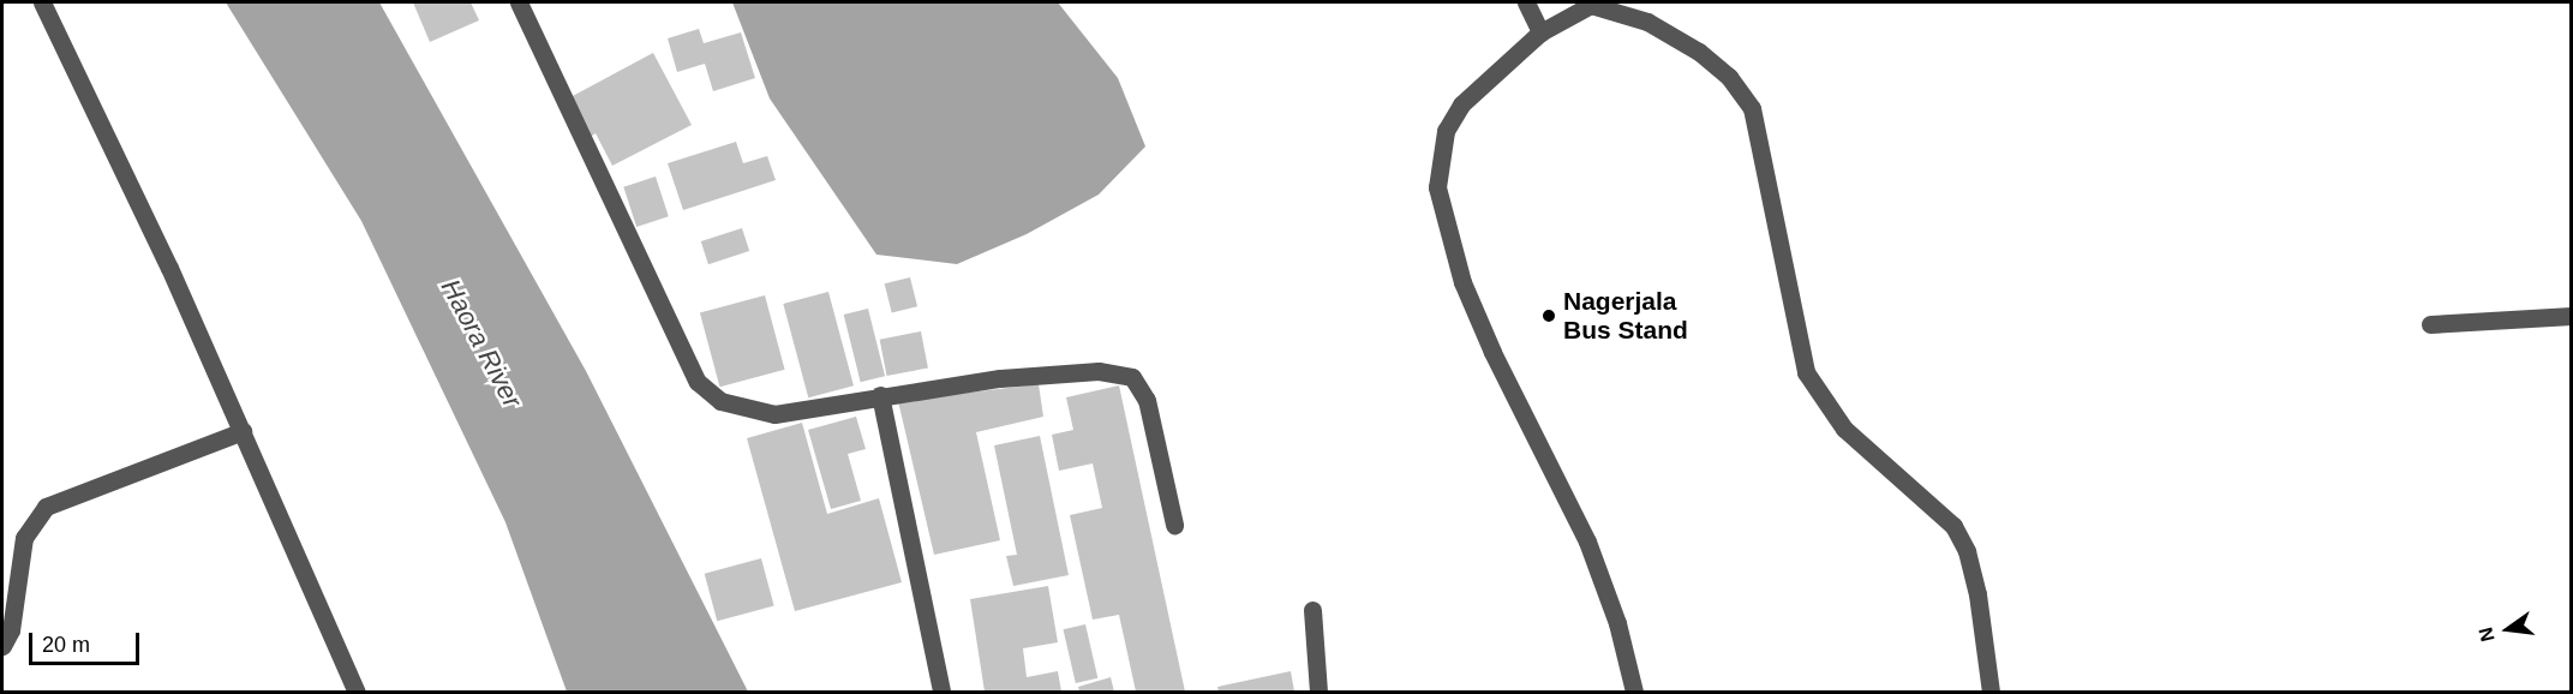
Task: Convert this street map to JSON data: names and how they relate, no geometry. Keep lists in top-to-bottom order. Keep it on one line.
{"water":["Haora River"],"places":["Nagerjala Bus Stand"],"scale_bar":"20 m","north":"left"}
